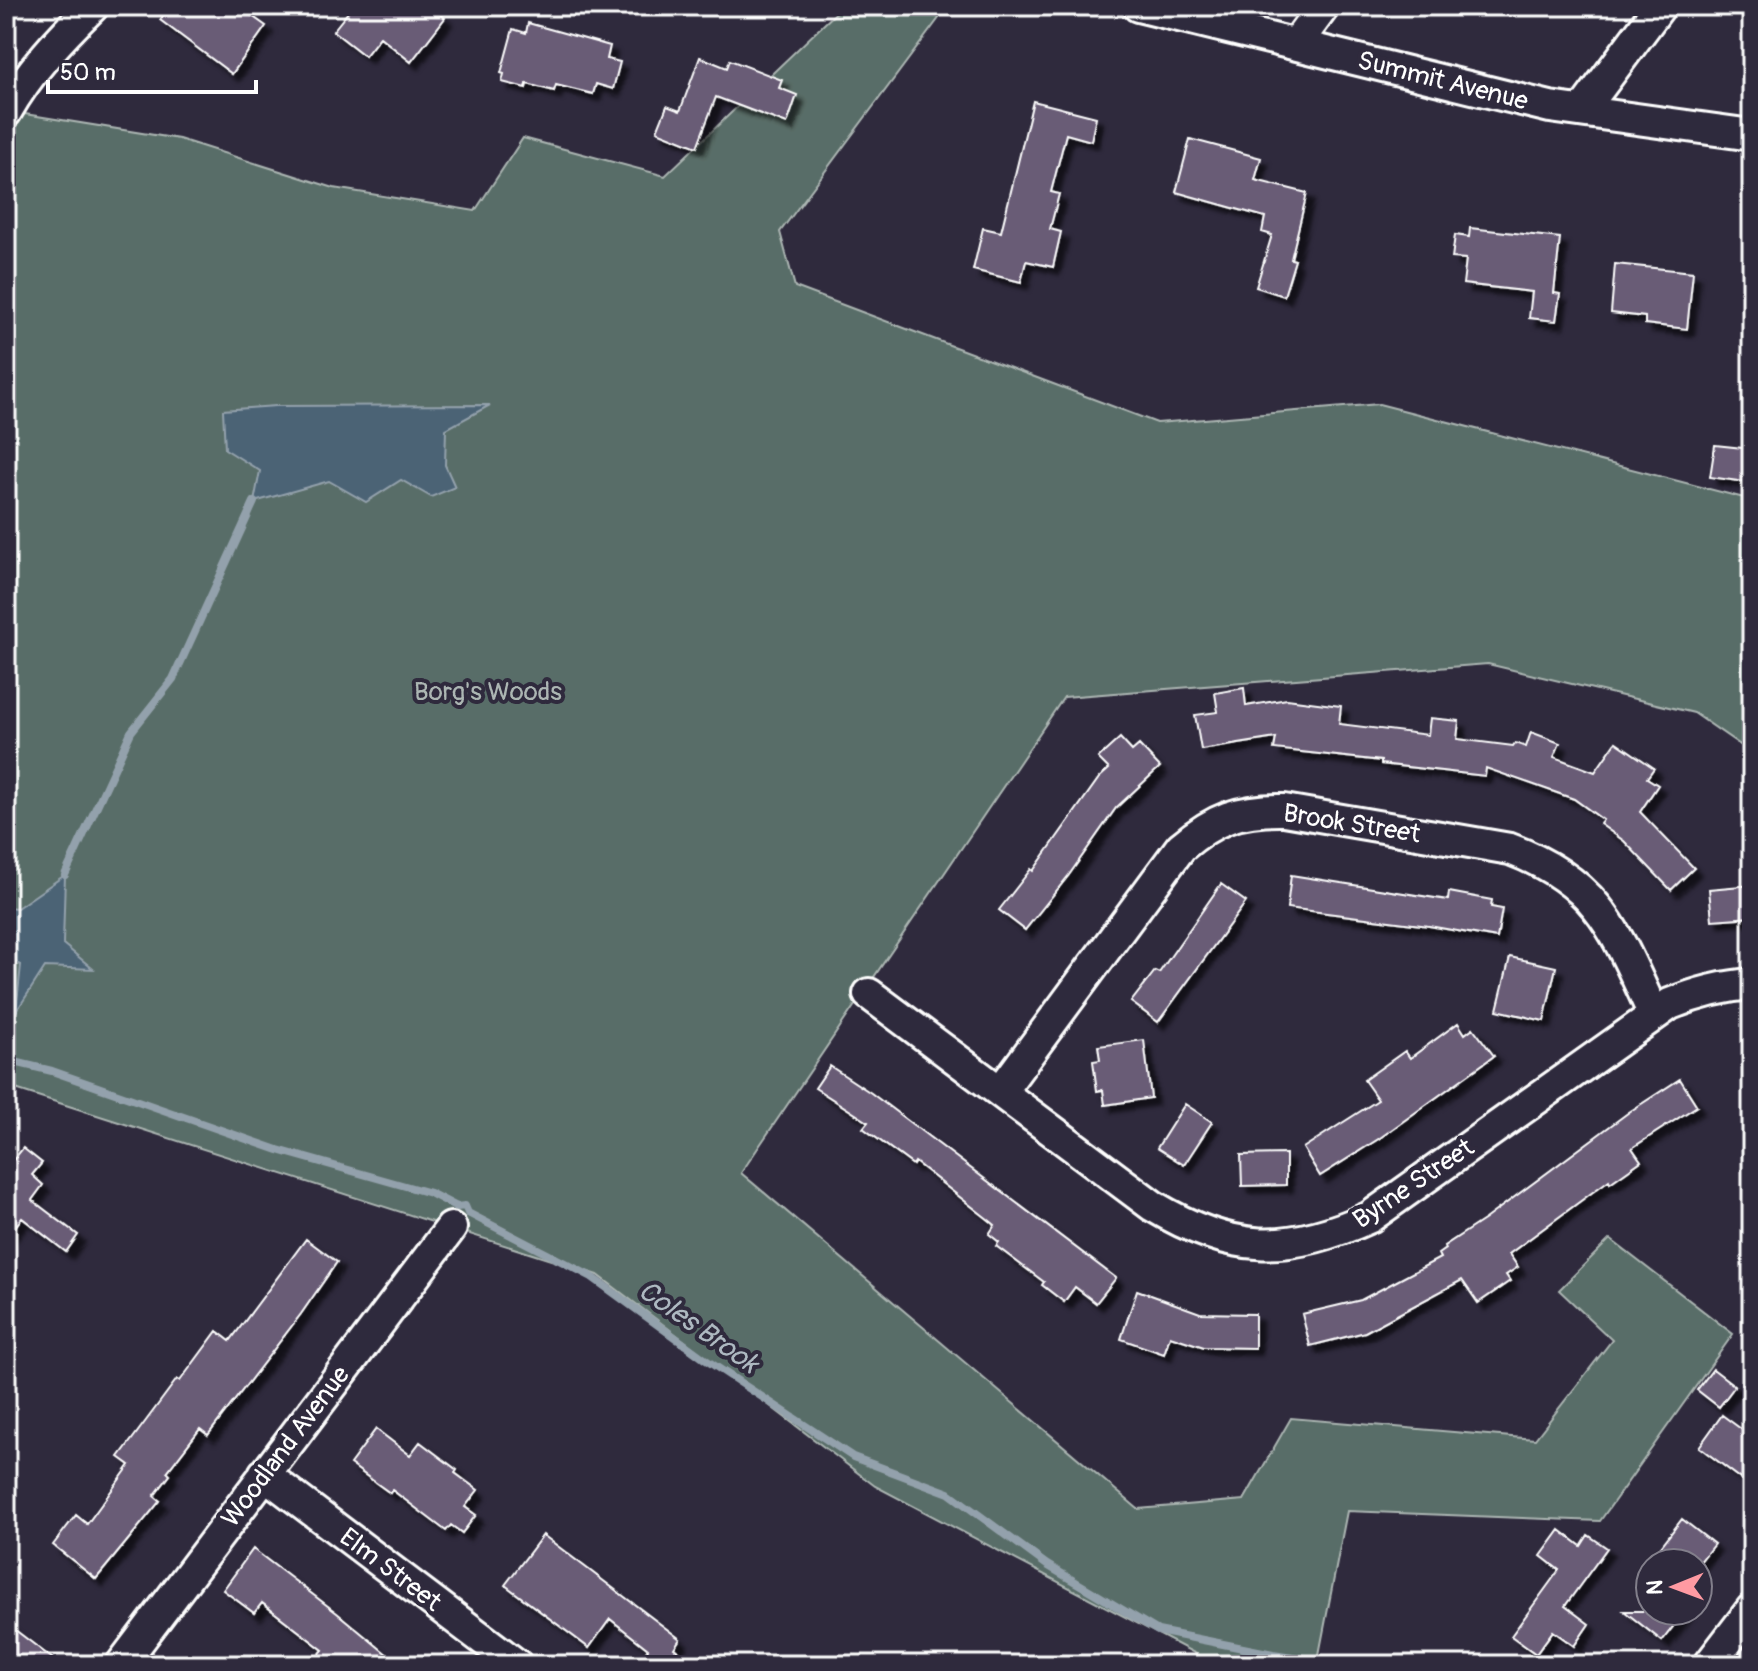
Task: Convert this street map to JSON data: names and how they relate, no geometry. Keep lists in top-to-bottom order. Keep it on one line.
{"streets":{"street":["Summit Avenue","Brook Street","Byrne Street","Woodland Avenue","Elm Street"]},"crossings":[["Brook Street","Byrne Street"],["Woodland Avenue","Elm Street"]],"water":["Coles Brook"],"parks":["Borg's Woods"],"scale_bar":"50 m","north":"left"}
